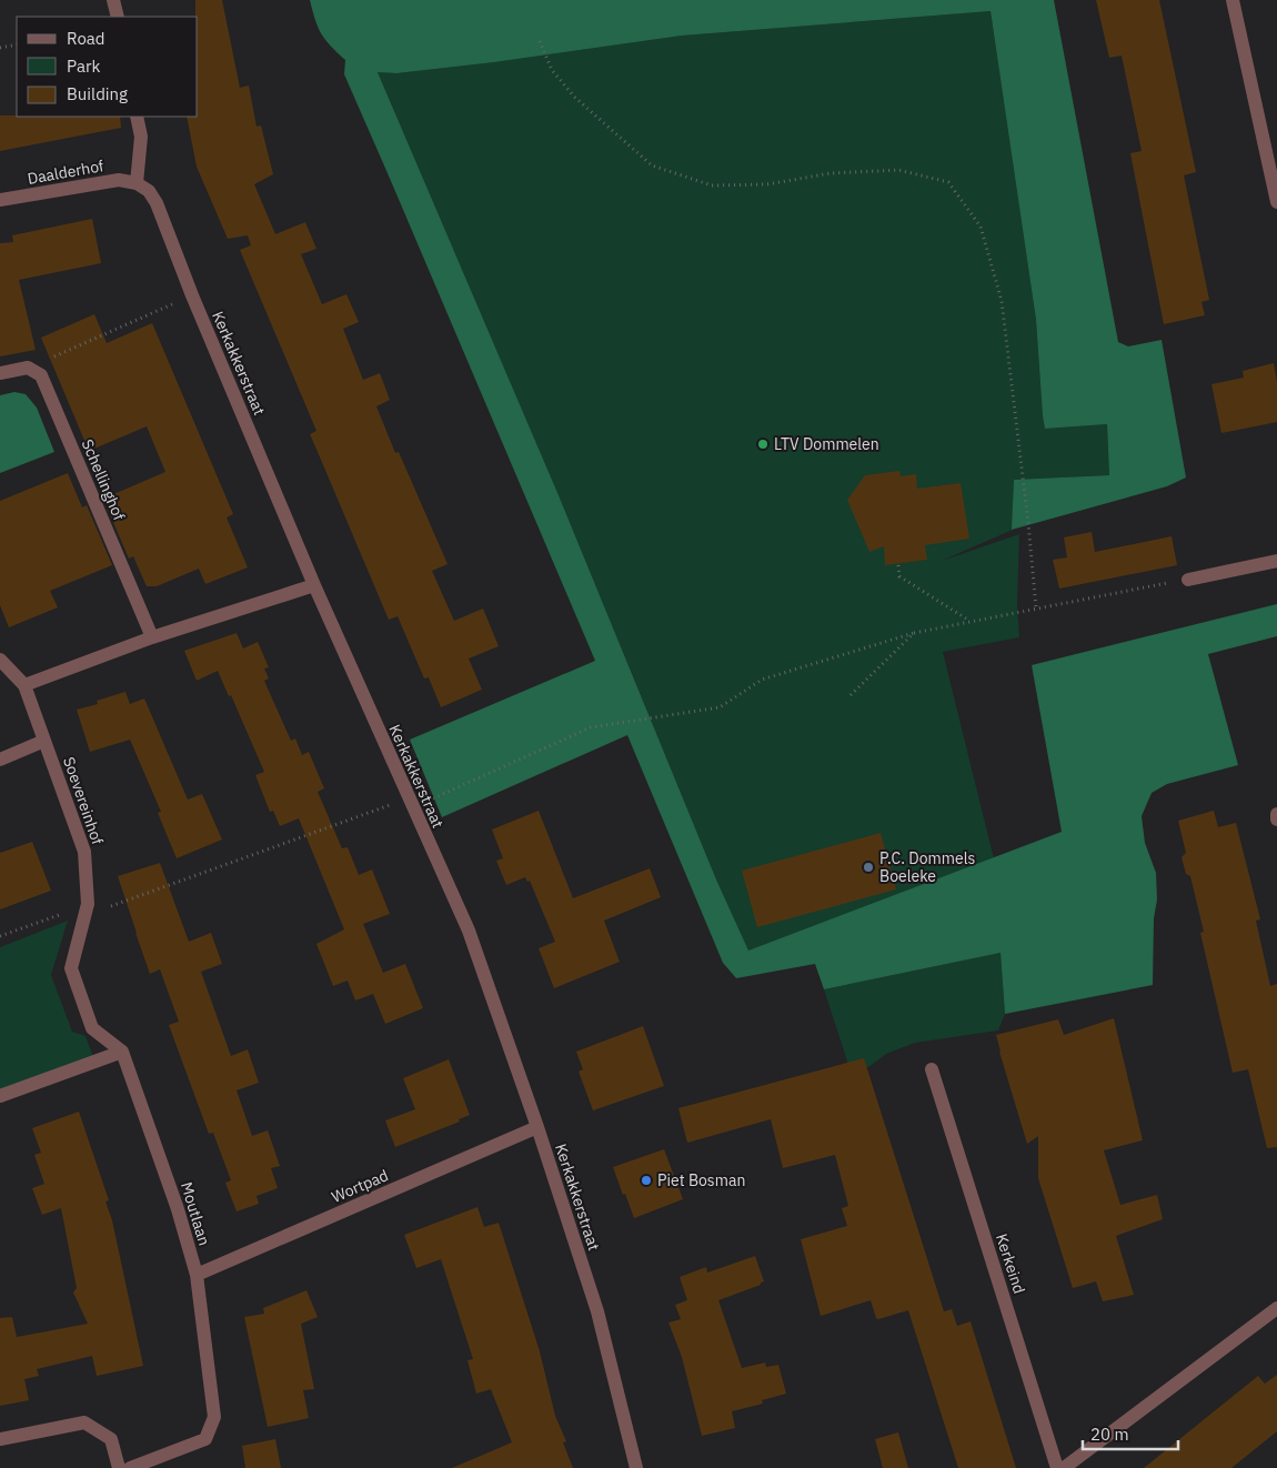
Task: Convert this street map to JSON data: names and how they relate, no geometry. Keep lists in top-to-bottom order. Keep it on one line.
{"streets":{"street":["Daalderhof","Kerkakkerstraat","Schellinghof","Soevereinhof","Wortpad","Moutlaan","Kerkeind"]},"crossings":[["Daalderhof","Kerkakkerstraat"],["Kerkakkerstraat","Wortpad"],["Soevereinhof","Moutlaan"],["Wortpad","Moutlaan"]],"places":["LTV Dommelen","P.C. Dommels Boeleke","Piet Bosman"],"legend":["Road","Park","Building"],"scale_bar":"20 m"}
